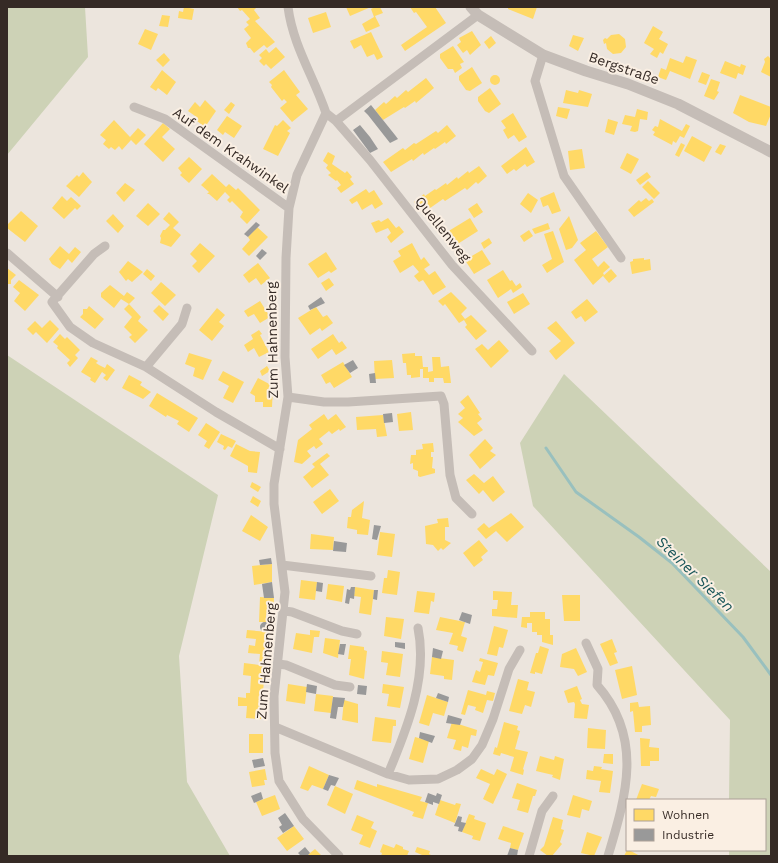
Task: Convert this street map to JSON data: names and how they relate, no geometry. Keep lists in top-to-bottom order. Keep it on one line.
{"streets":{"street":["Bergstraße","Auf dem Krahwinkel","Quellenweg","Zum Hahnenberg"]},"crossings":[["Auf dem Krahwinkel","Zum Hahnenberg"],["Quellenweg","Zum Hahnenberg"]],"water":["Steiner Siefen"],"legend":["Wohnen","Industrie"]}
